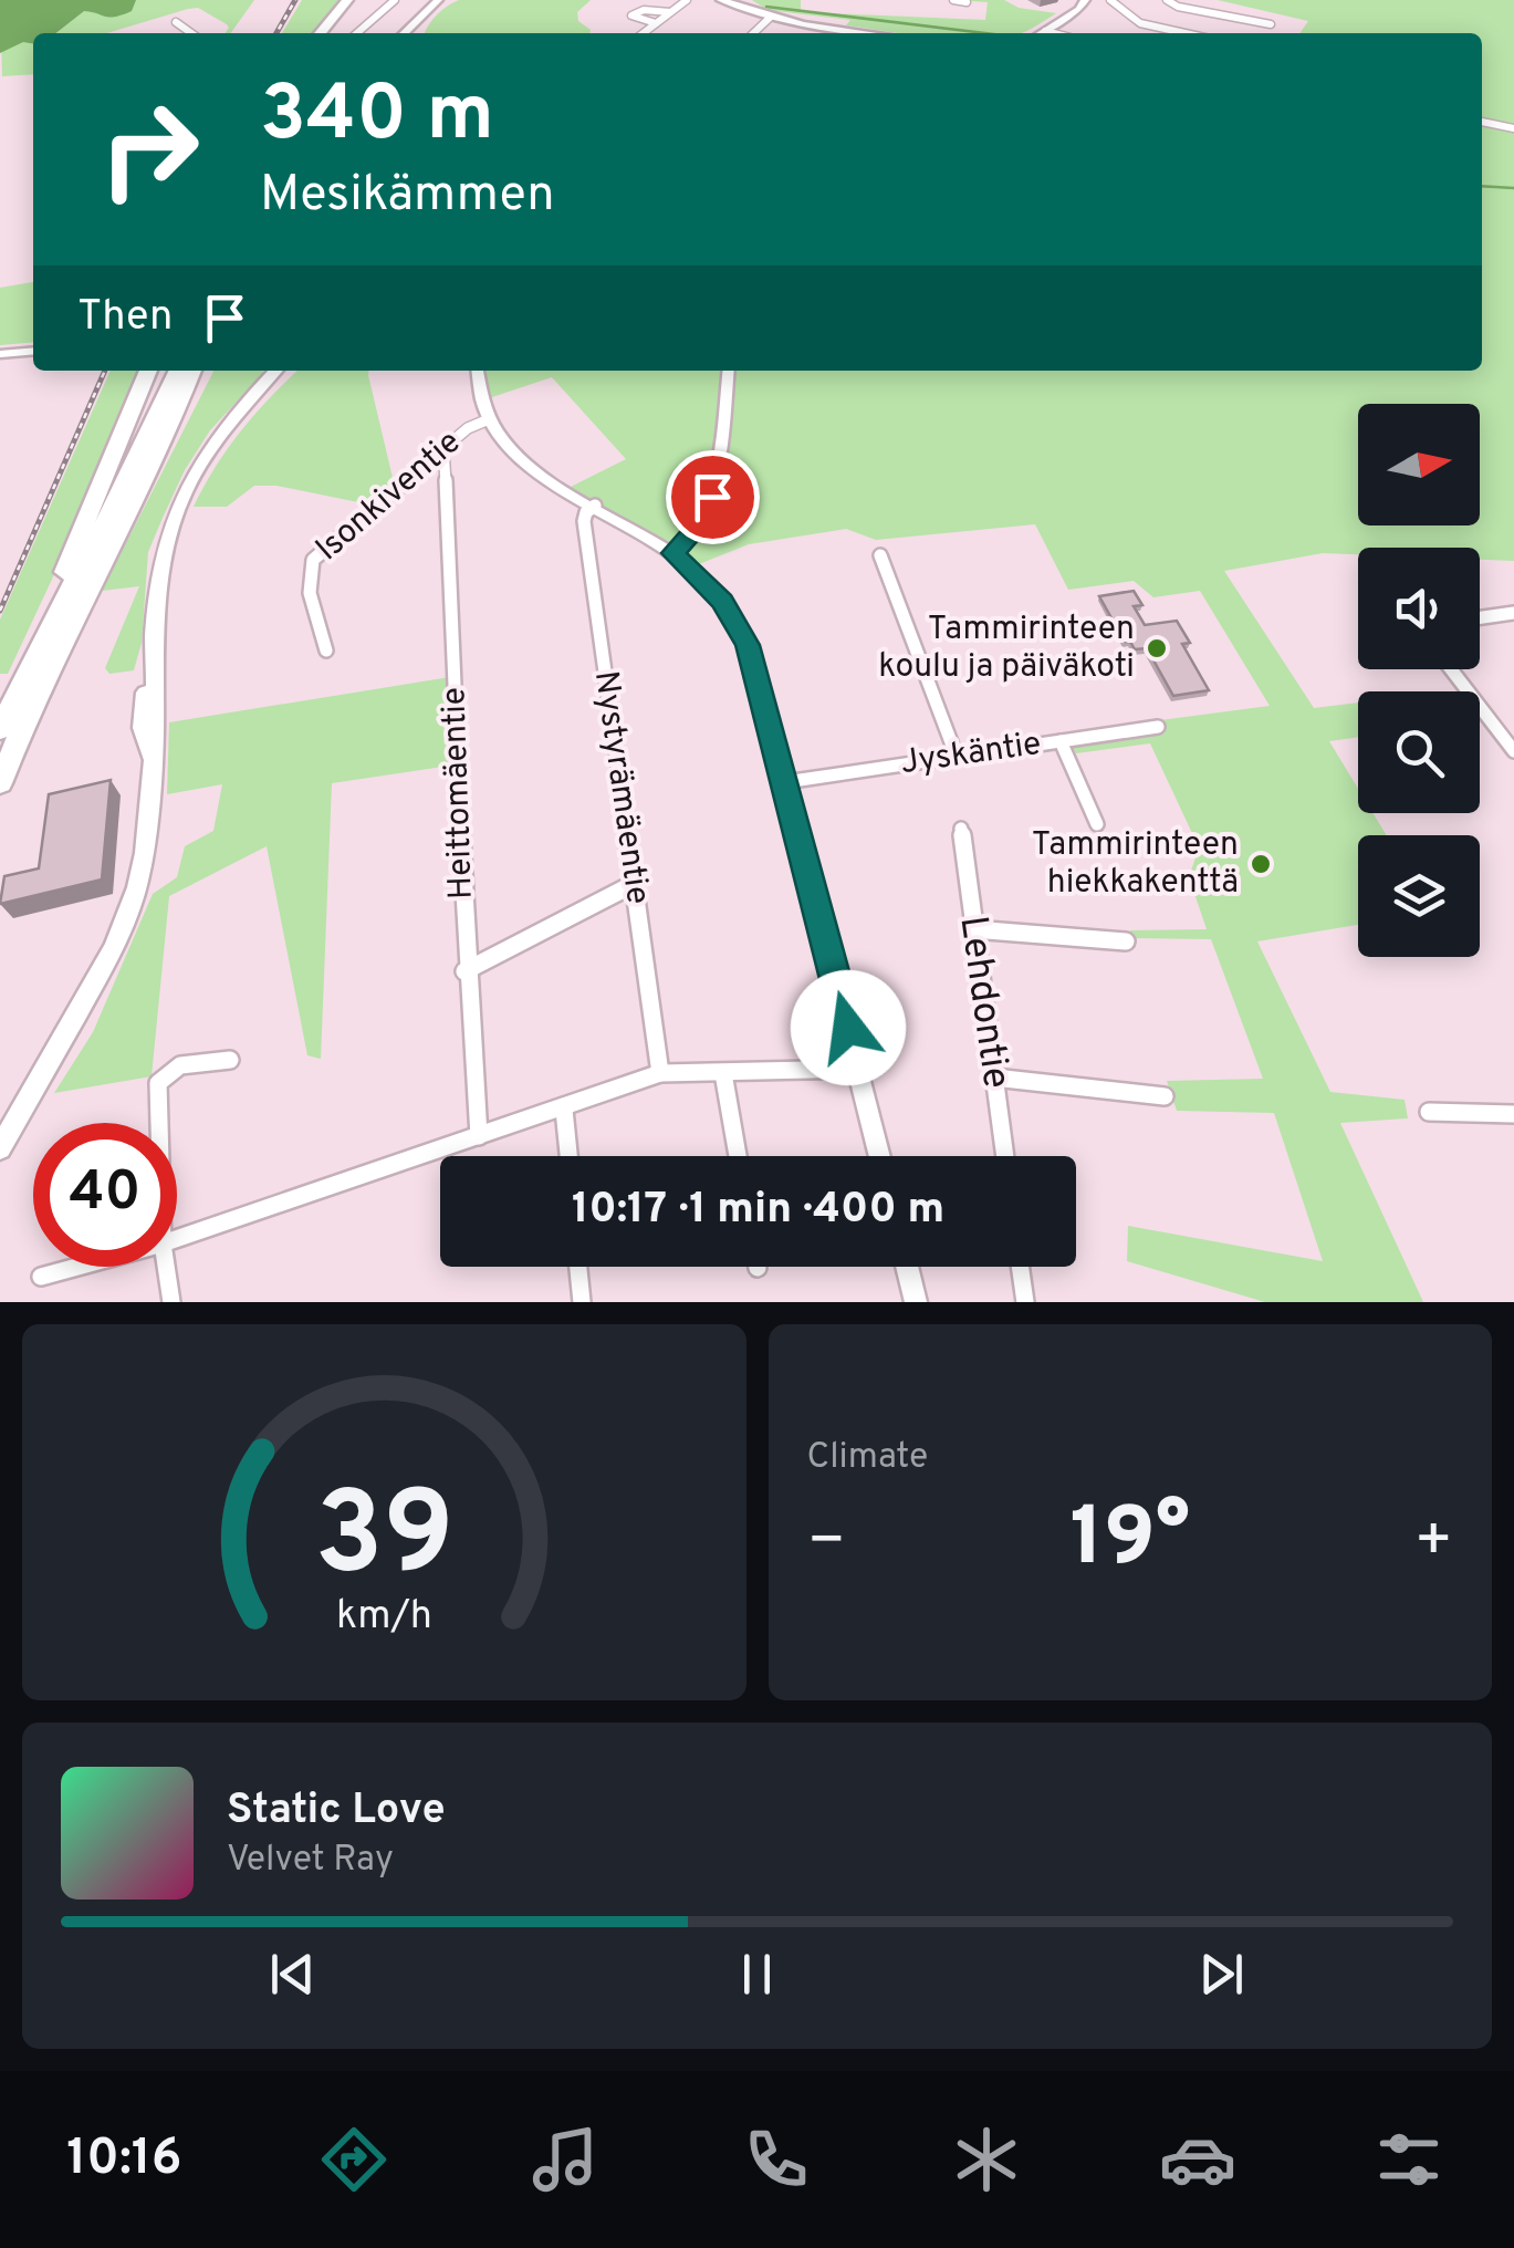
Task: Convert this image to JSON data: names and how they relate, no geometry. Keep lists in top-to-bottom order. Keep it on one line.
{"streets":{"street":["Isonkiventie","Jyskäntie","Nystyrämäentie","Heittomäentie","Lehdontie"]},"crossings":[["Isonkiventie","Heittomäentie"]],"places":["Tammirinteen koulu ja päiväkoti","Tammirinteen hiekkakenttä"],"north":"right","page":{"turn":["340 m","Mesikämmen"],"then":"Then","limit":"40","trip":"10:17 · 1 min · 400 m","tile":"Climate","heat":["−","19°","+"],"song":["Static Love","Velvet Ray"],"tabs":"10:16","gauge":["39","km/h"]}}
